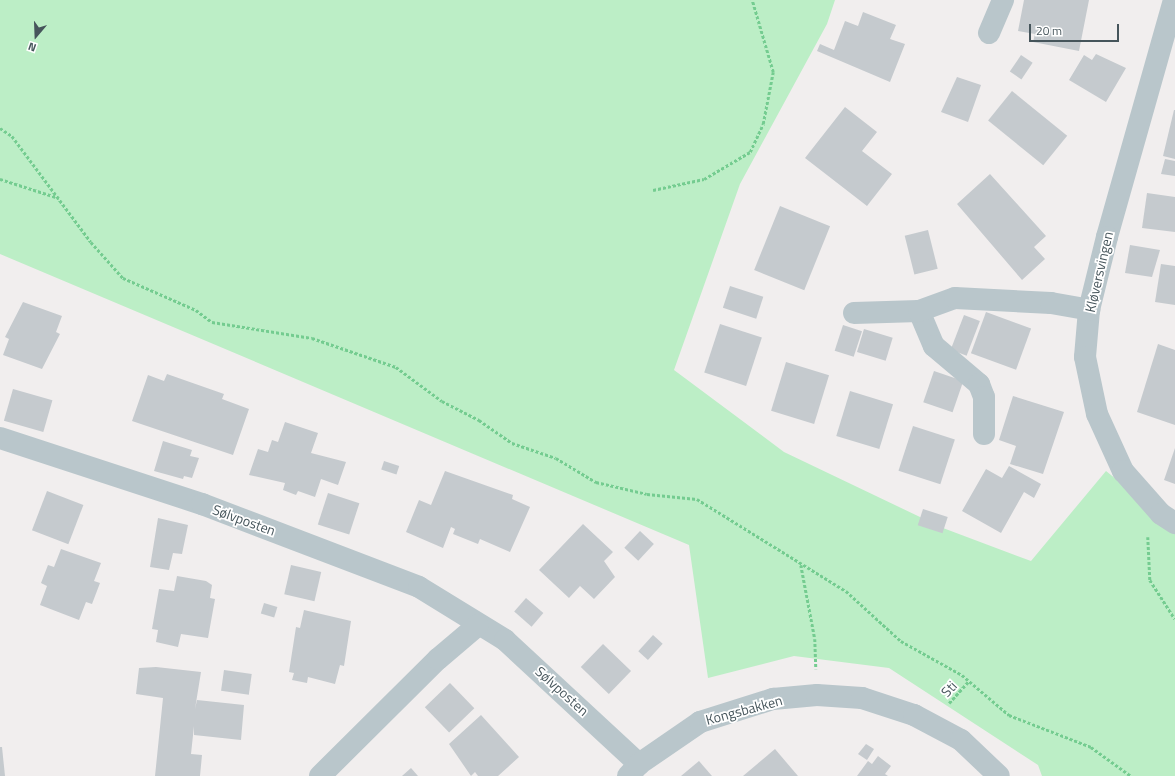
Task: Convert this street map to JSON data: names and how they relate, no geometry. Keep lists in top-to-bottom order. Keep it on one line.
{"streets":{"street":["Kløversvingen","Sølvposten","Kongsbakken"],"path":["Sti"]},"crossings":[["Sølvposten","Kongsbakken"]],"scale_bar":"20 m","north":"bottom"}
